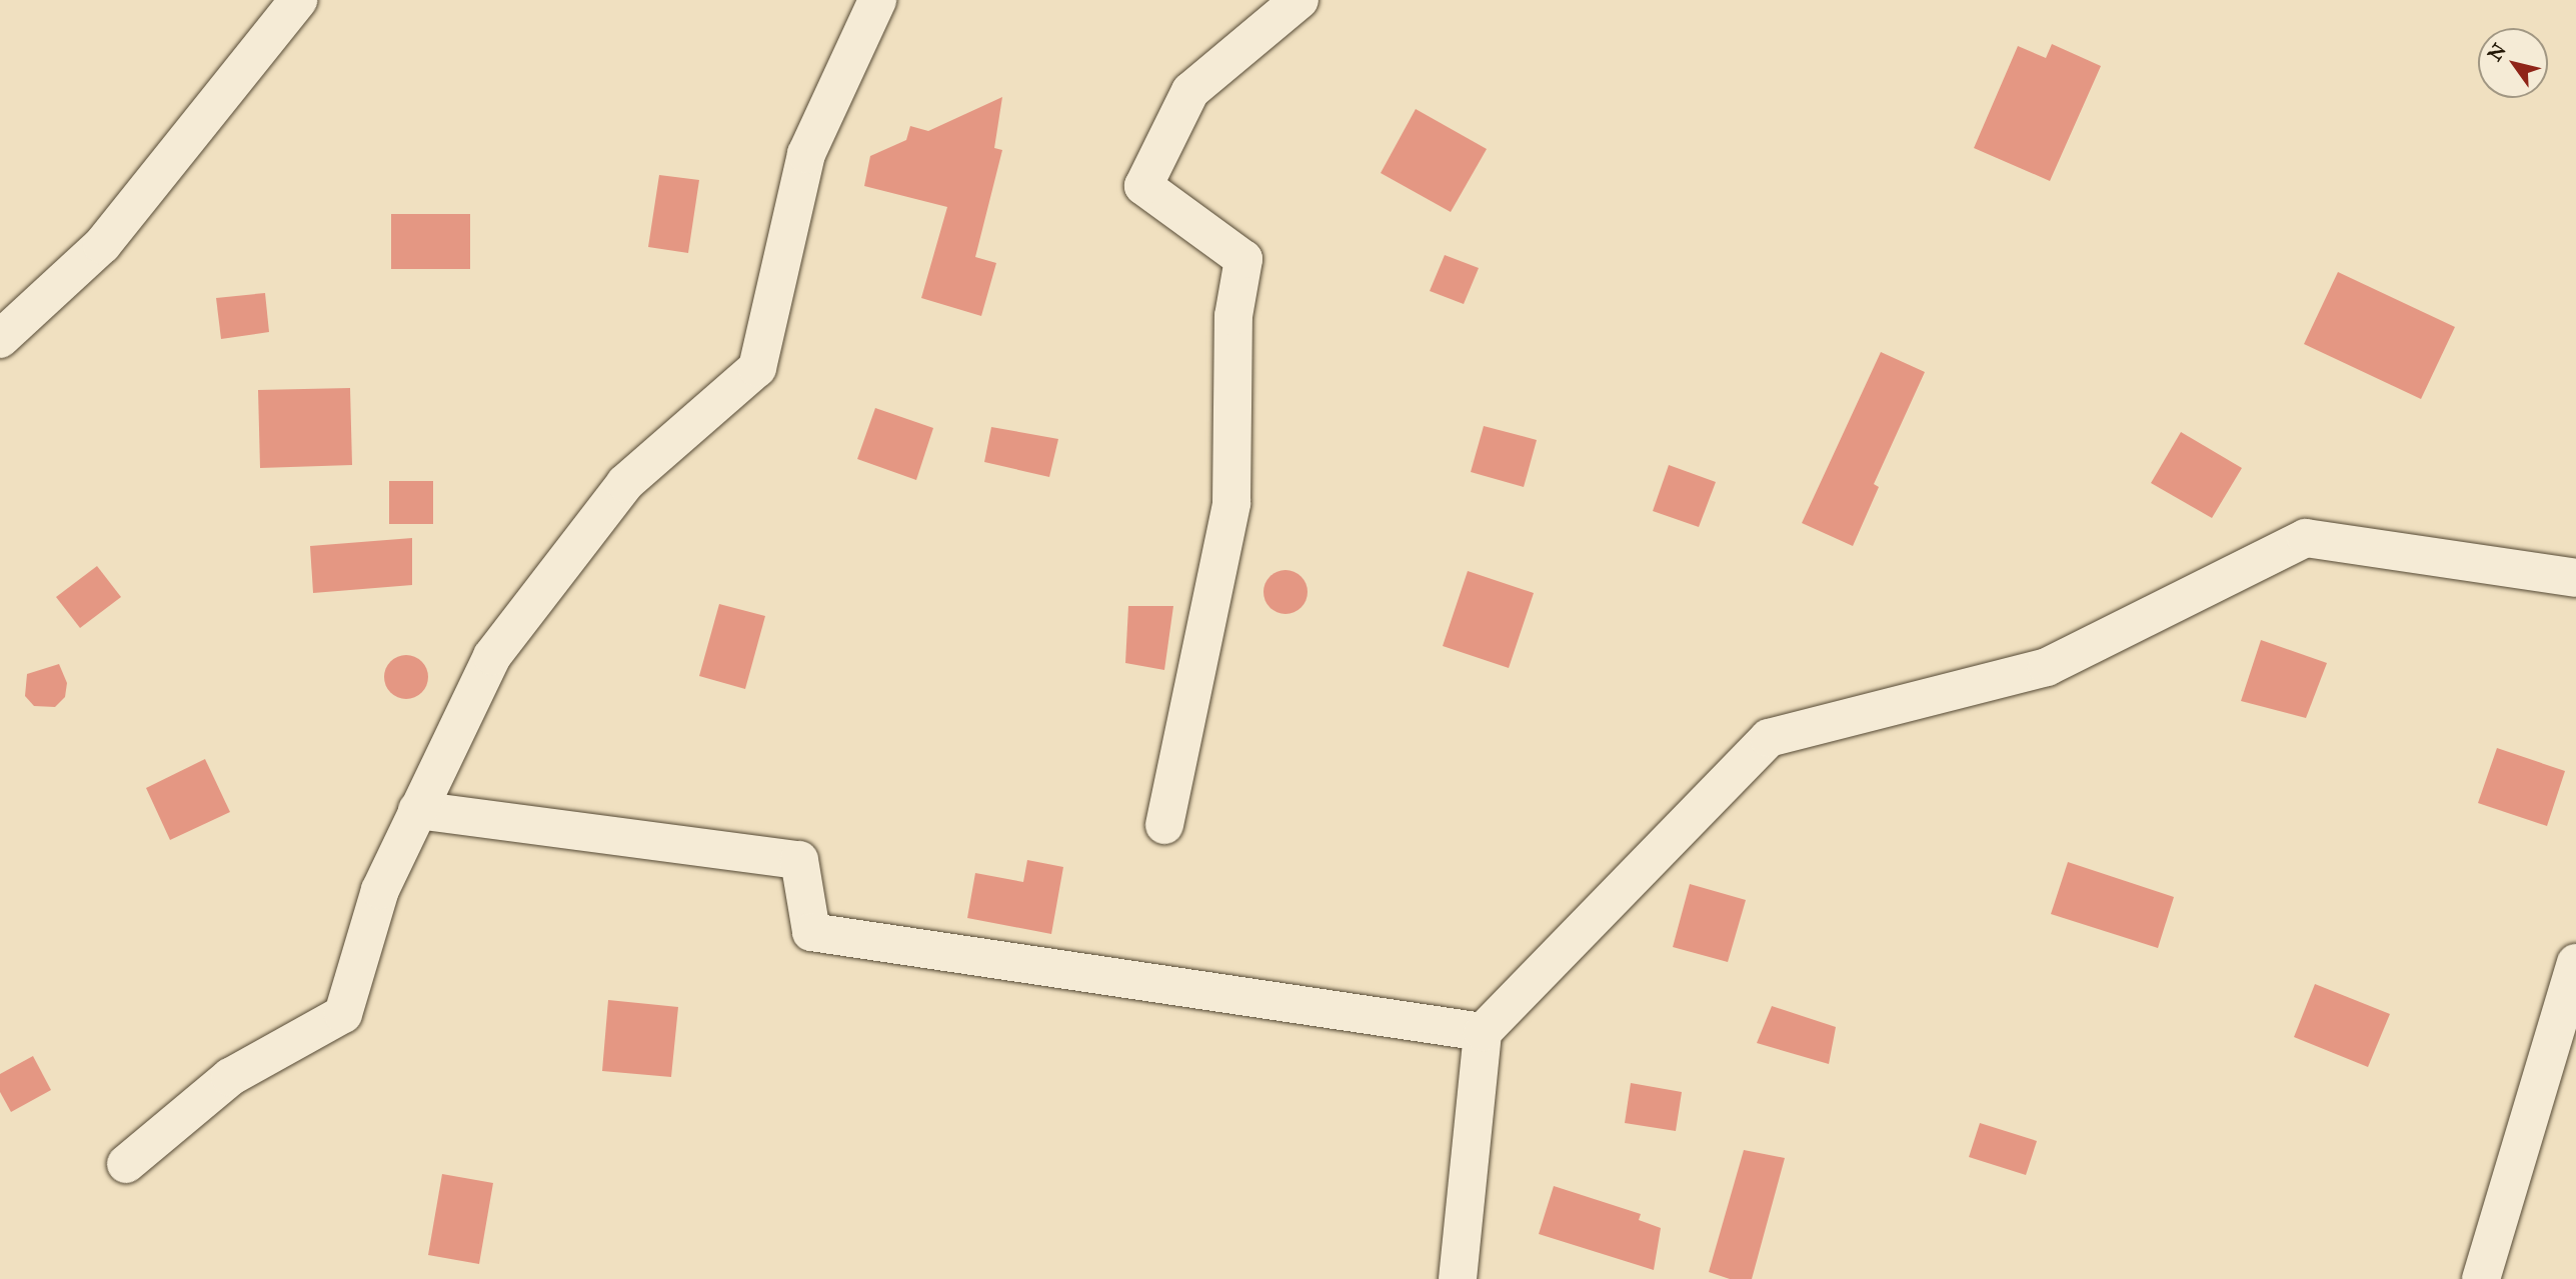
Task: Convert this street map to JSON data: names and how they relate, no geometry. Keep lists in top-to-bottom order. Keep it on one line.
{"north":"top left"}
